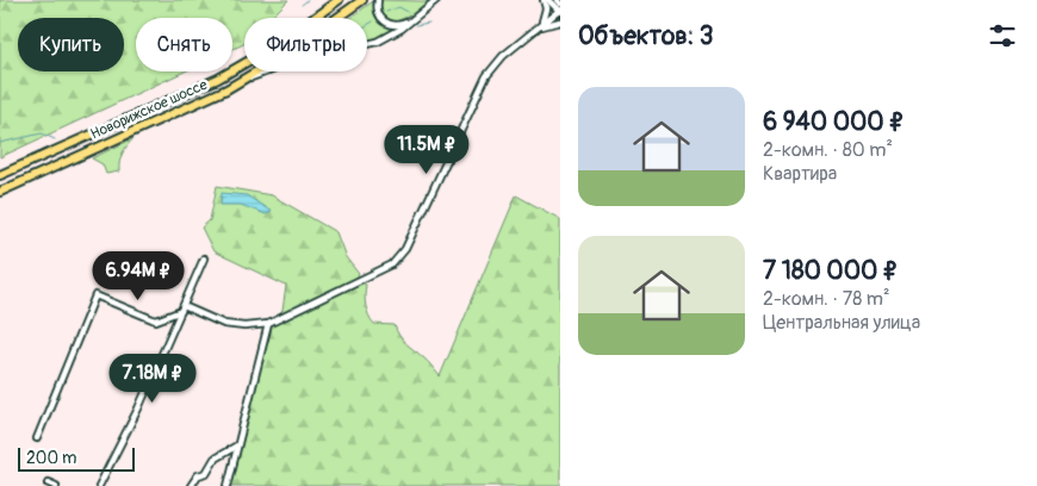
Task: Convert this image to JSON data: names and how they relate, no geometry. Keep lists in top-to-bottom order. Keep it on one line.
{"streets":{"highway":["Новорижское шоссе"]},"scale_bar":"200 m","page":{"heading":"Объектов: 3","chip":["Купить","Снять","Фильтры"],"list":[{"name":"6 940 000 ₽","note":"2-комн. · 80 m² · Квартира"},{"name":"7 180 000 ₽","note":"2-комн. · 78 m² · Центральная улица"}],"price":["11.5M ₽","6.94M ₽","7.18M ₽"],"scale":"200 m"}}
